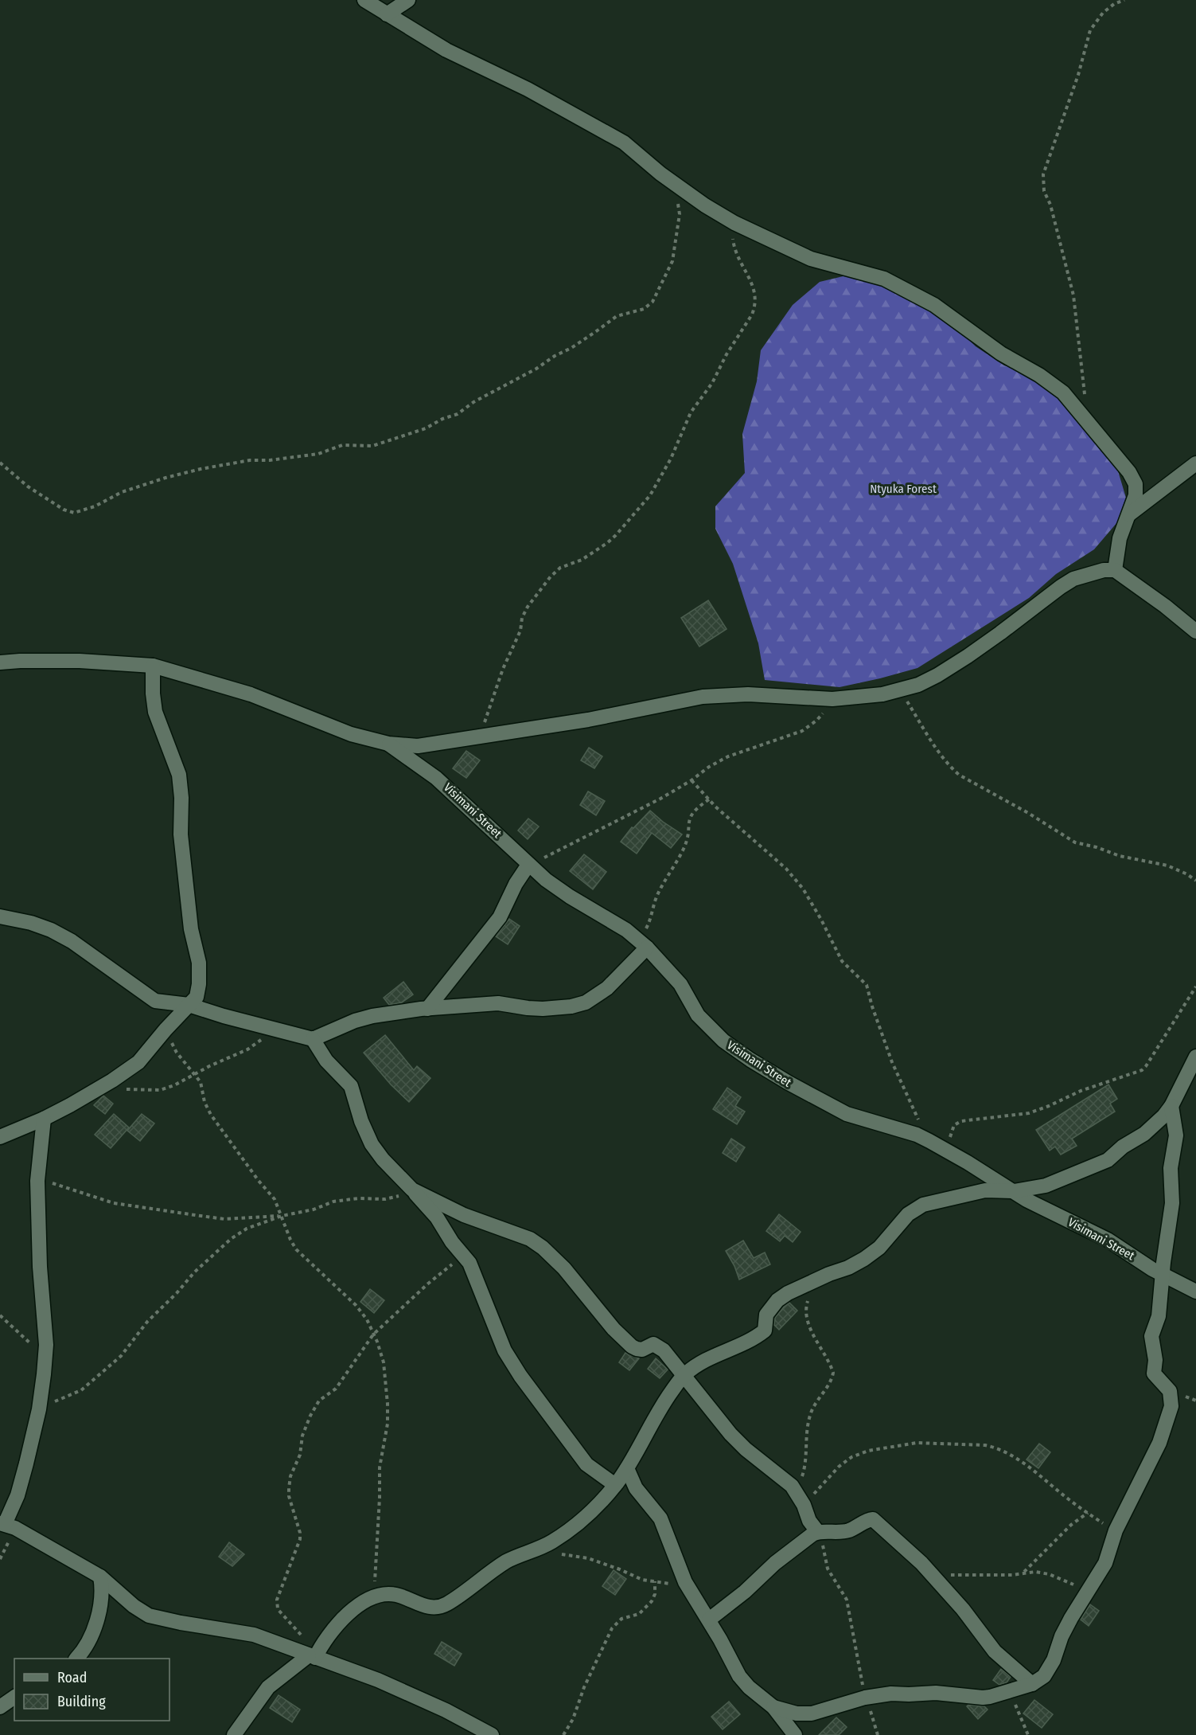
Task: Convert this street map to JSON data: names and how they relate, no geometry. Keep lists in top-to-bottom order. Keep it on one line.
{"streets":{"street":["Visimani Street"]},"parks":["Ntyuka Forest"],"legend":["Road","Building"]}
